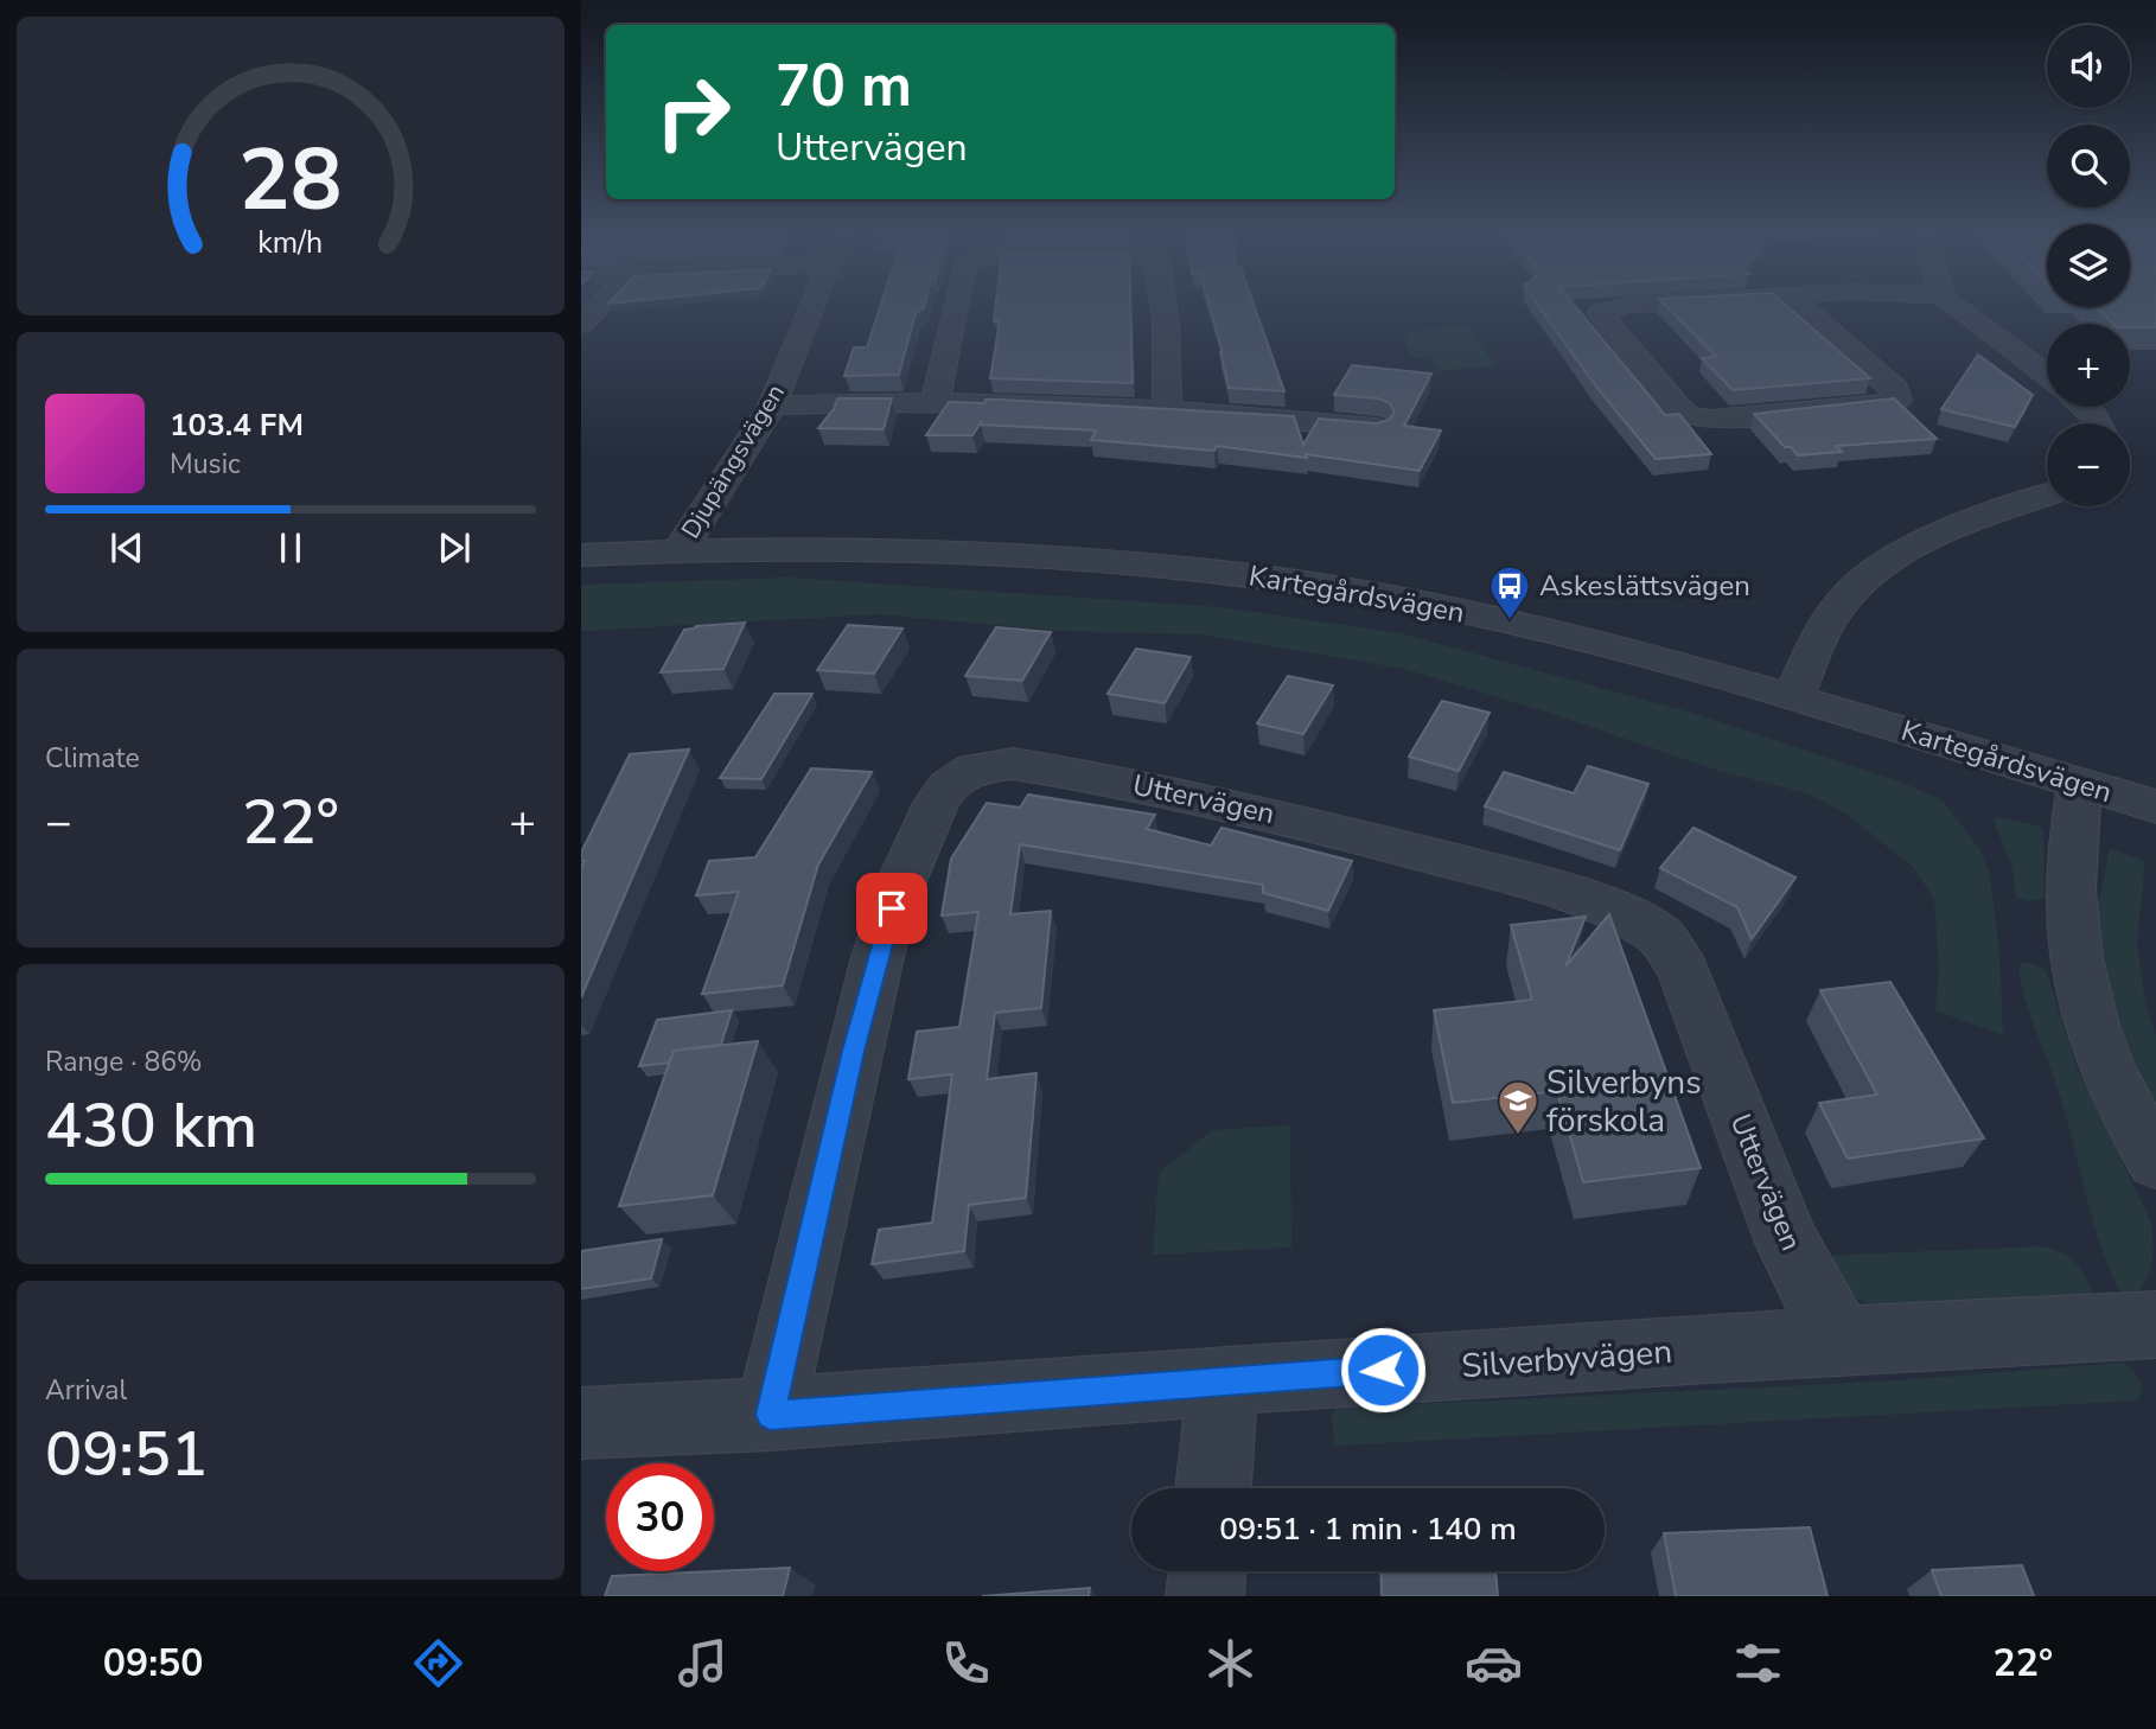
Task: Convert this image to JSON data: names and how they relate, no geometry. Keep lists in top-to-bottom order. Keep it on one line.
{"streets":{"street":["Djupängsvägen","Kartegårdsvägen","Uttervägen","Silverbyvägen"]},"crossings":[["Djupängsvägen","Kartegårdsvägen"],["Uttervägen","Silverbyvägen"]],"places":{"bus stop":["Askeslättsvägen"],"school or university":["Silverbyns förskola"]},"page":{"map_buttons":["+","−"],"turn":["70 m","Uttervägen"],"song":["103.4 FM","Music"],"tile":["Climate",["Range · 86%","430 km"],["Arrival","09:51"]],"heat":["−","22°","+"],"limit":"30","trip":"09:51 · 1 min · 140 m","tabs":["09:50","22°"],"gauge":["28","km/h"]}}
